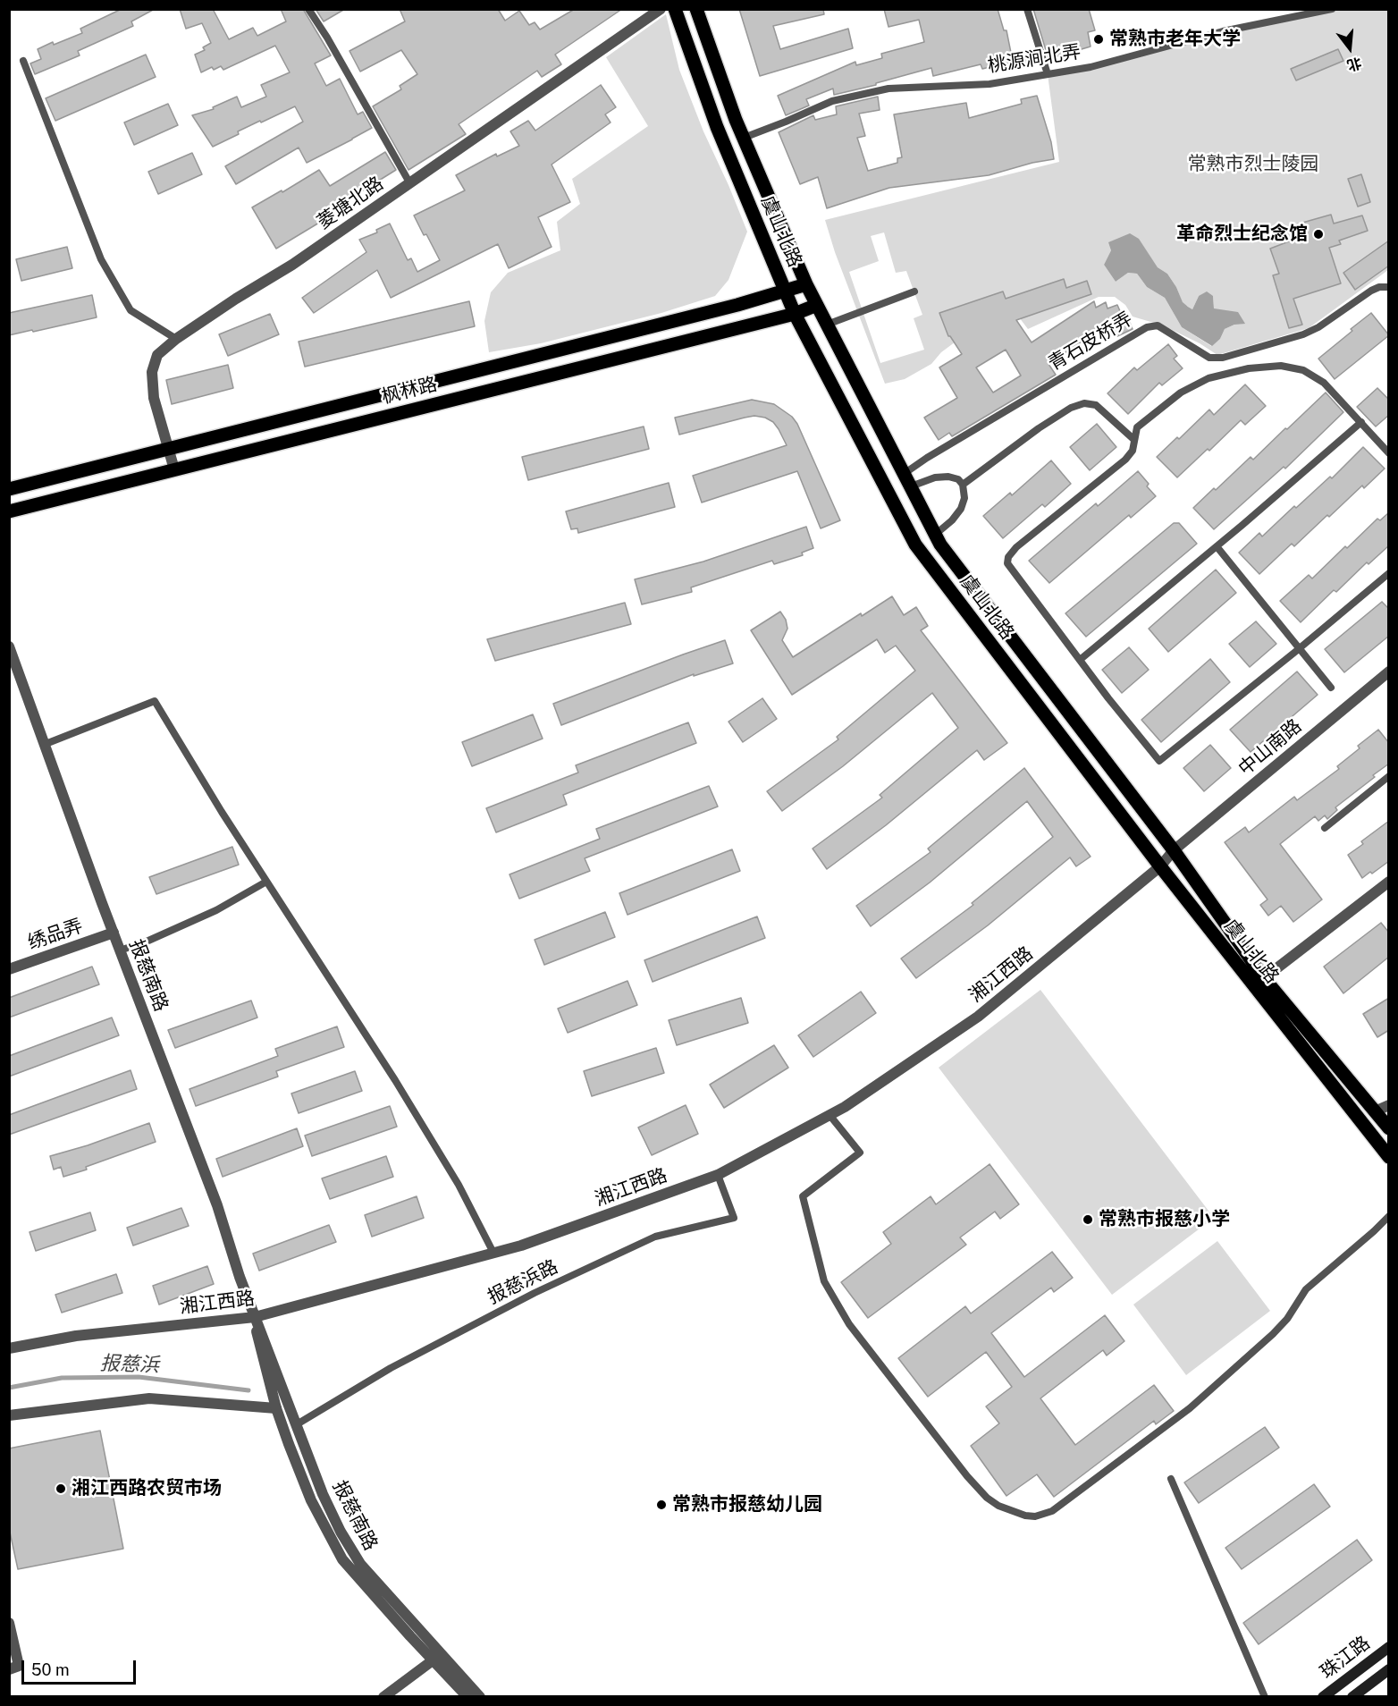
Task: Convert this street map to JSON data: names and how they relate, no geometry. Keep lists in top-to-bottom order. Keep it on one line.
{"streets":{"main road":["虞山北路","枫林路","珠江路"],"street":["菱塘北路","中山南路","绣品弄","湘江西路","报慈南路"],"lane":["桃源涧北弄","青石皮桥弄","报慈浜路"]},"crossings":[["桃源涧北弄","虞山北路"],["菱塘北路","枫林路"],["虞山北路","青石皮桥弄"],["虞山北路","枫林路"],["虞山北路","中山南路"],["虞山北路","湘江西路"],["中山南路","湘江西路"],["绣品弄","报慈南路"],["湘江西路","报慈南路"],["湘江西路","报慈浜路"],["报慈南路","报慈浜路"]],"water":["报慈浜"],"parks":["常熟市烈士陵园"],"places":["常熟市老年大学","革命烈士纪念馆","常熟市报慈小学","湘江西路农贸市场","常熟市报慈幼儿园"],"scale_bar":"50 m","north":"bottom"}
